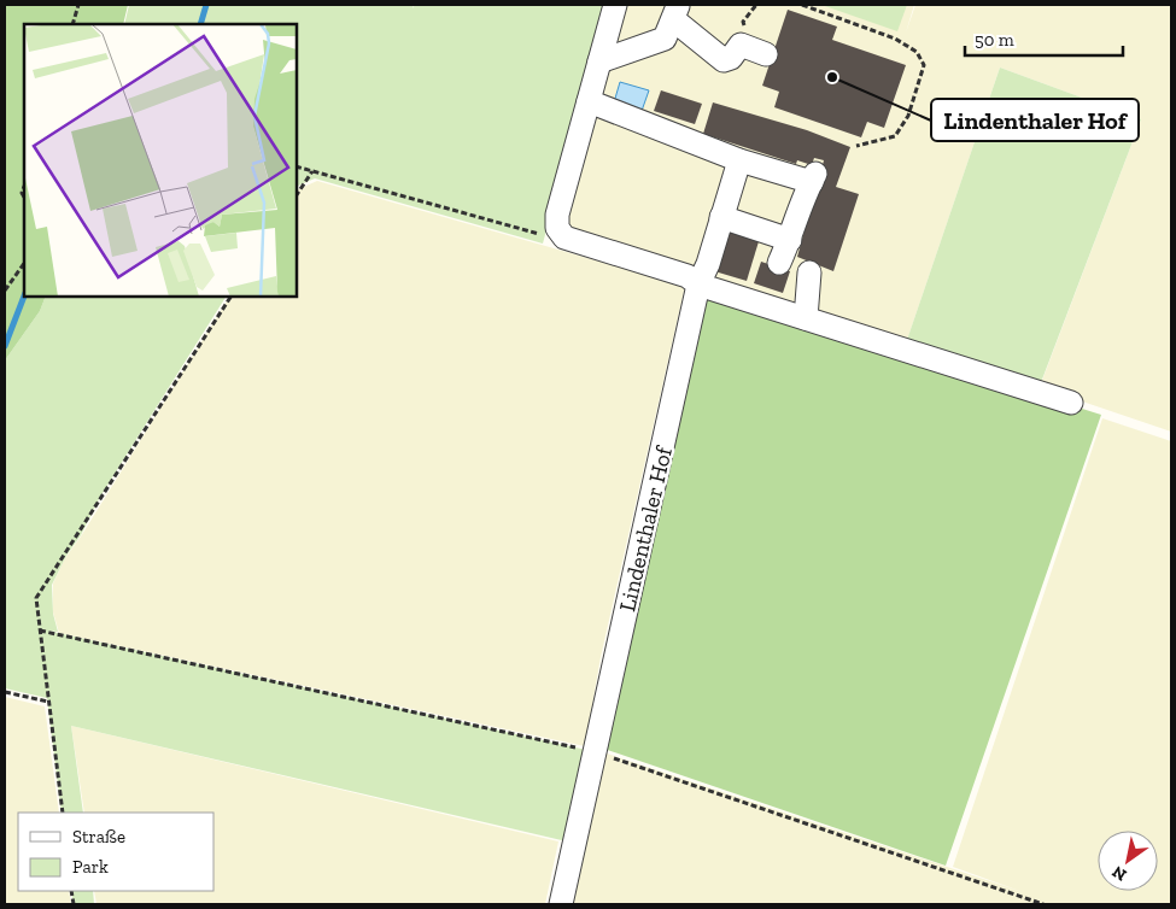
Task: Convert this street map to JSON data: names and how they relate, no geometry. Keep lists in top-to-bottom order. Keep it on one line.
{"streets":{"lane":["Lindenthaler Hof"]},"places":["Lindenthaler Hof"],"legend":["Straße","Park"],"scale_bar":"50 m","north":"bottom left"}
